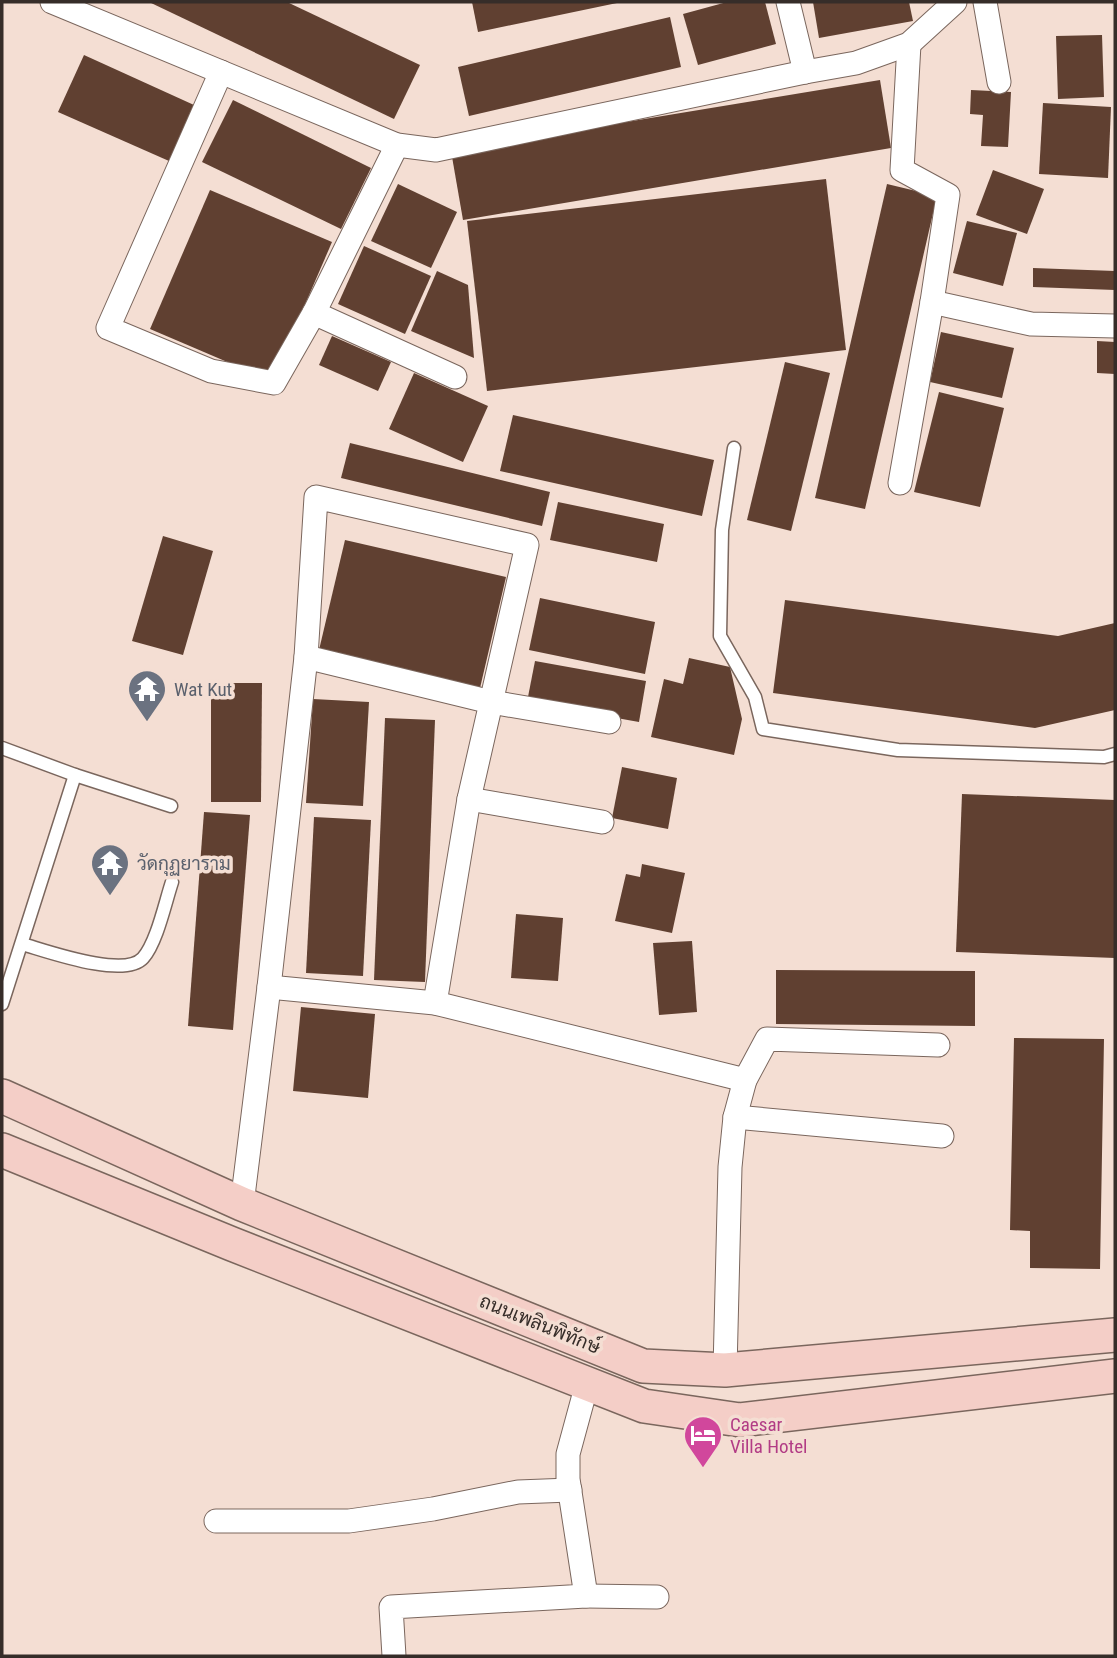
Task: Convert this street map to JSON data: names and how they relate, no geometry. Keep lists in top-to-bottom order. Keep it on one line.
{"streets":{"main road":["ถนนเพลินพิทักษ์"]},"places":{"temple":["Wat Kut","วัดกุฏยาราม"],"hotel":["Caesar Villa Hotel"]}}
